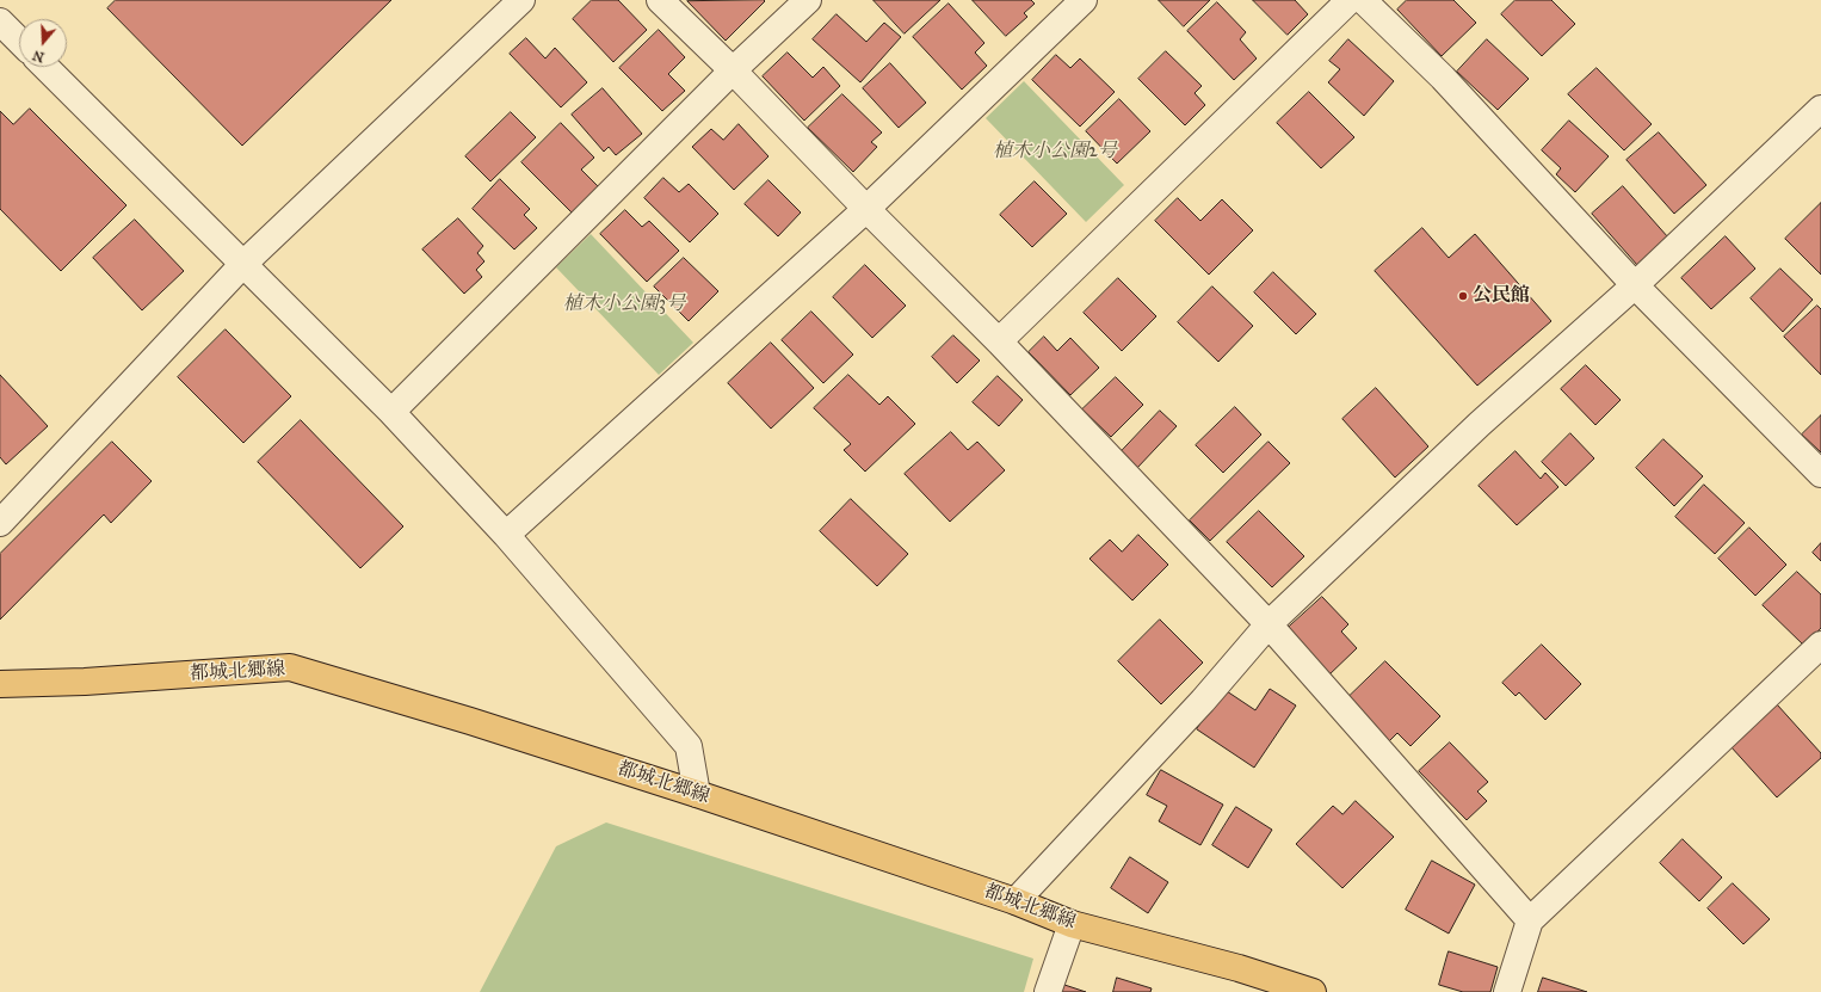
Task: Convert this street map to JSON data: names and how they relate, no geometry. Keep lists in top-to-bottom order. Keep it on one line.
{"streets":{"main road":["都城北郷線"]},"parks":["植木小公園2号","植木小公園3号"],"places":["公民館"],"north":"bottom"}
